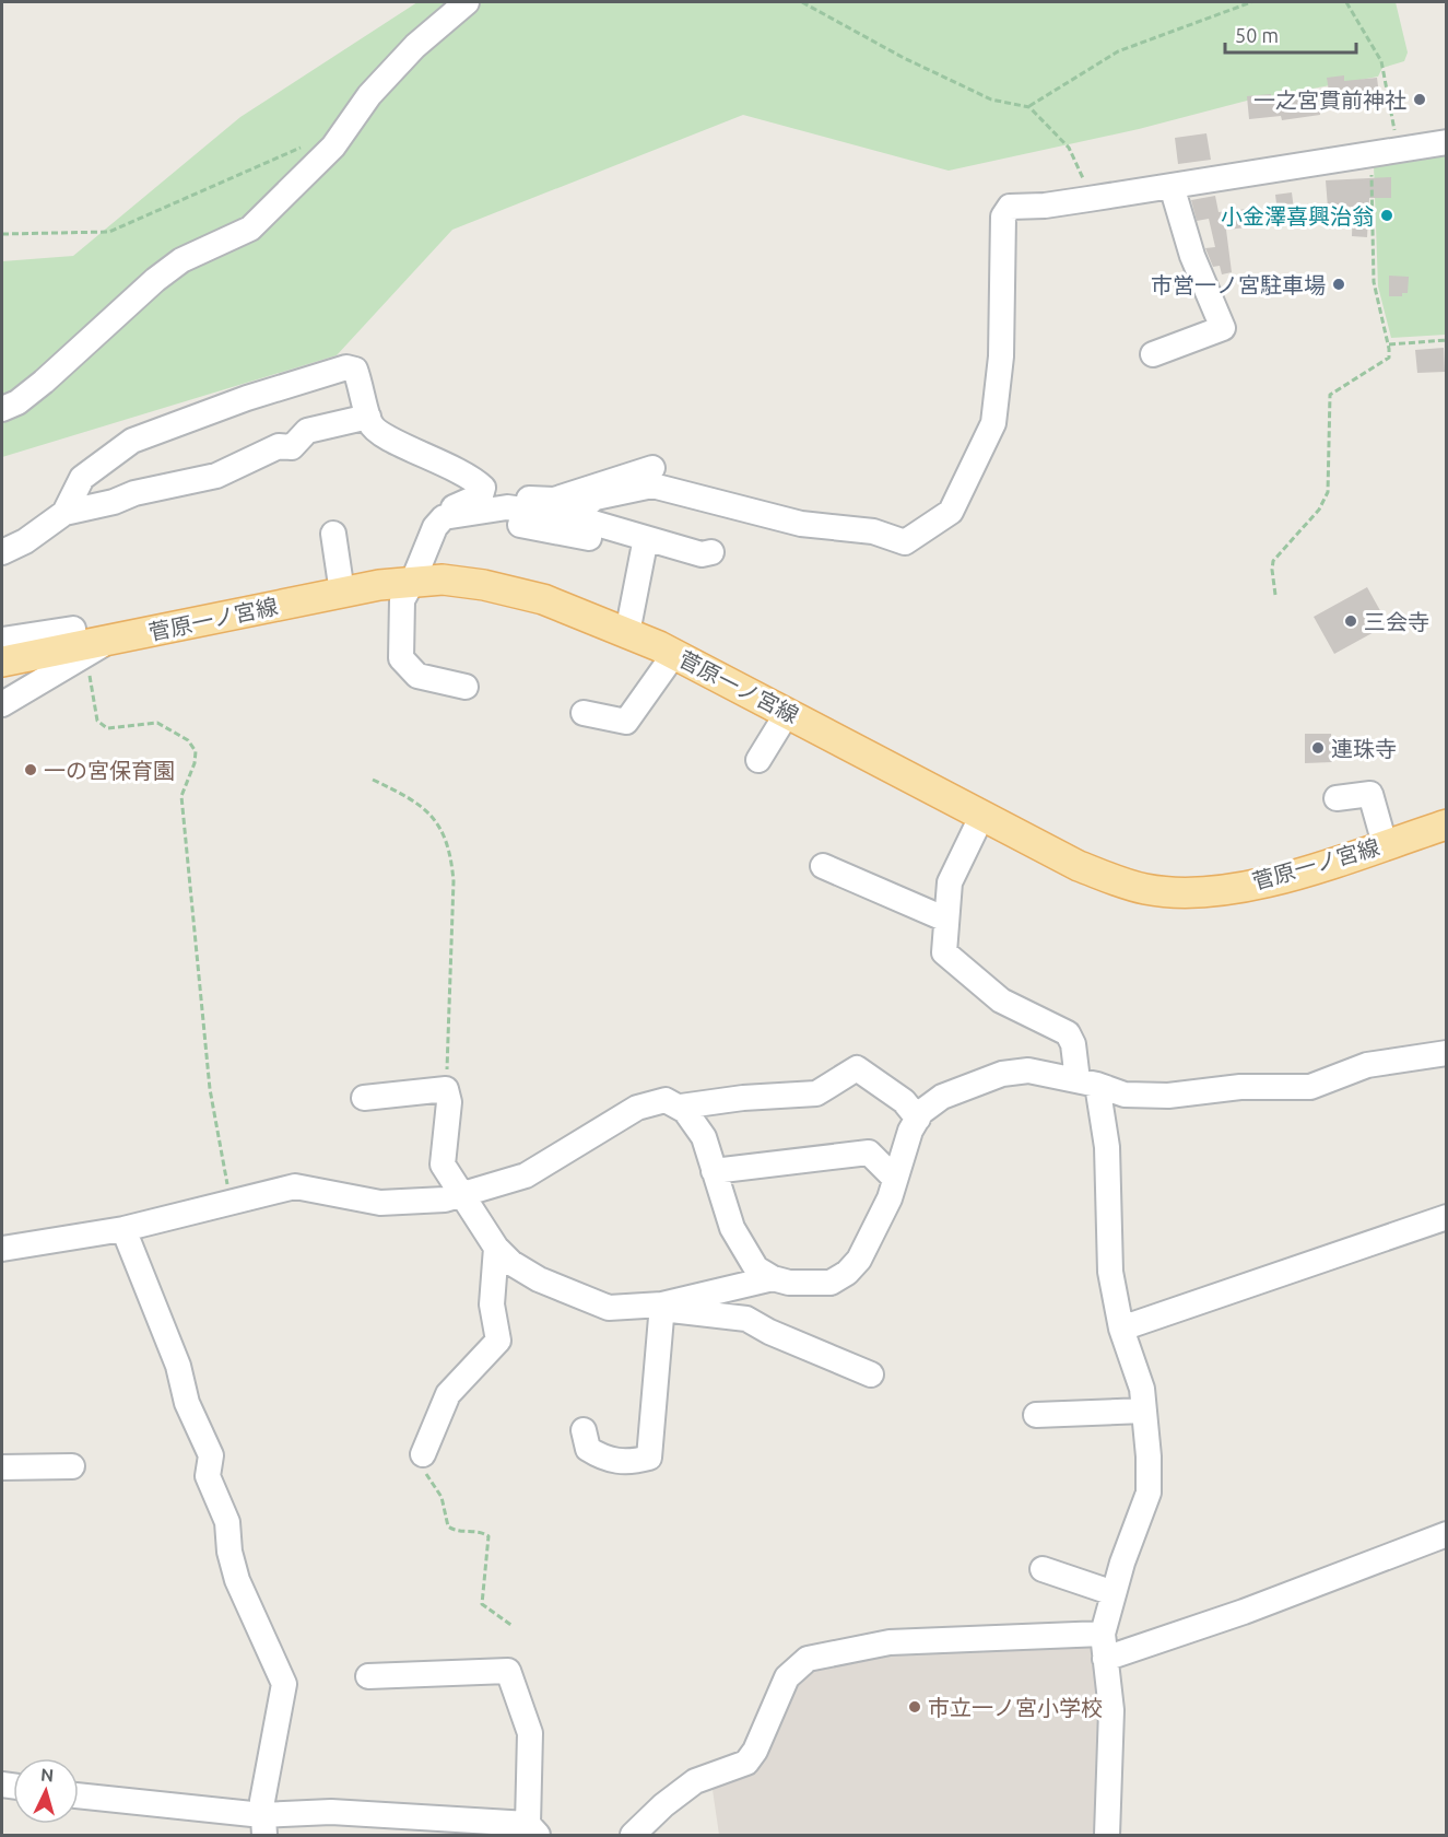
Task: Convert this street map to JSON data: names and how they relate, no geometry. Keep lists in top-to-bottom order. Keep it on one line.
{"streets":{"main road":["菅原一ノ宮線"]},"places":["一之宮貫前神社","小金澤喜興治翁","市営一ノ宮駐車場","三会寺","連珠寺","一の宮保育園","市立一ノ宮小学校"],"scale_bar":"50 m","north":"top"}
